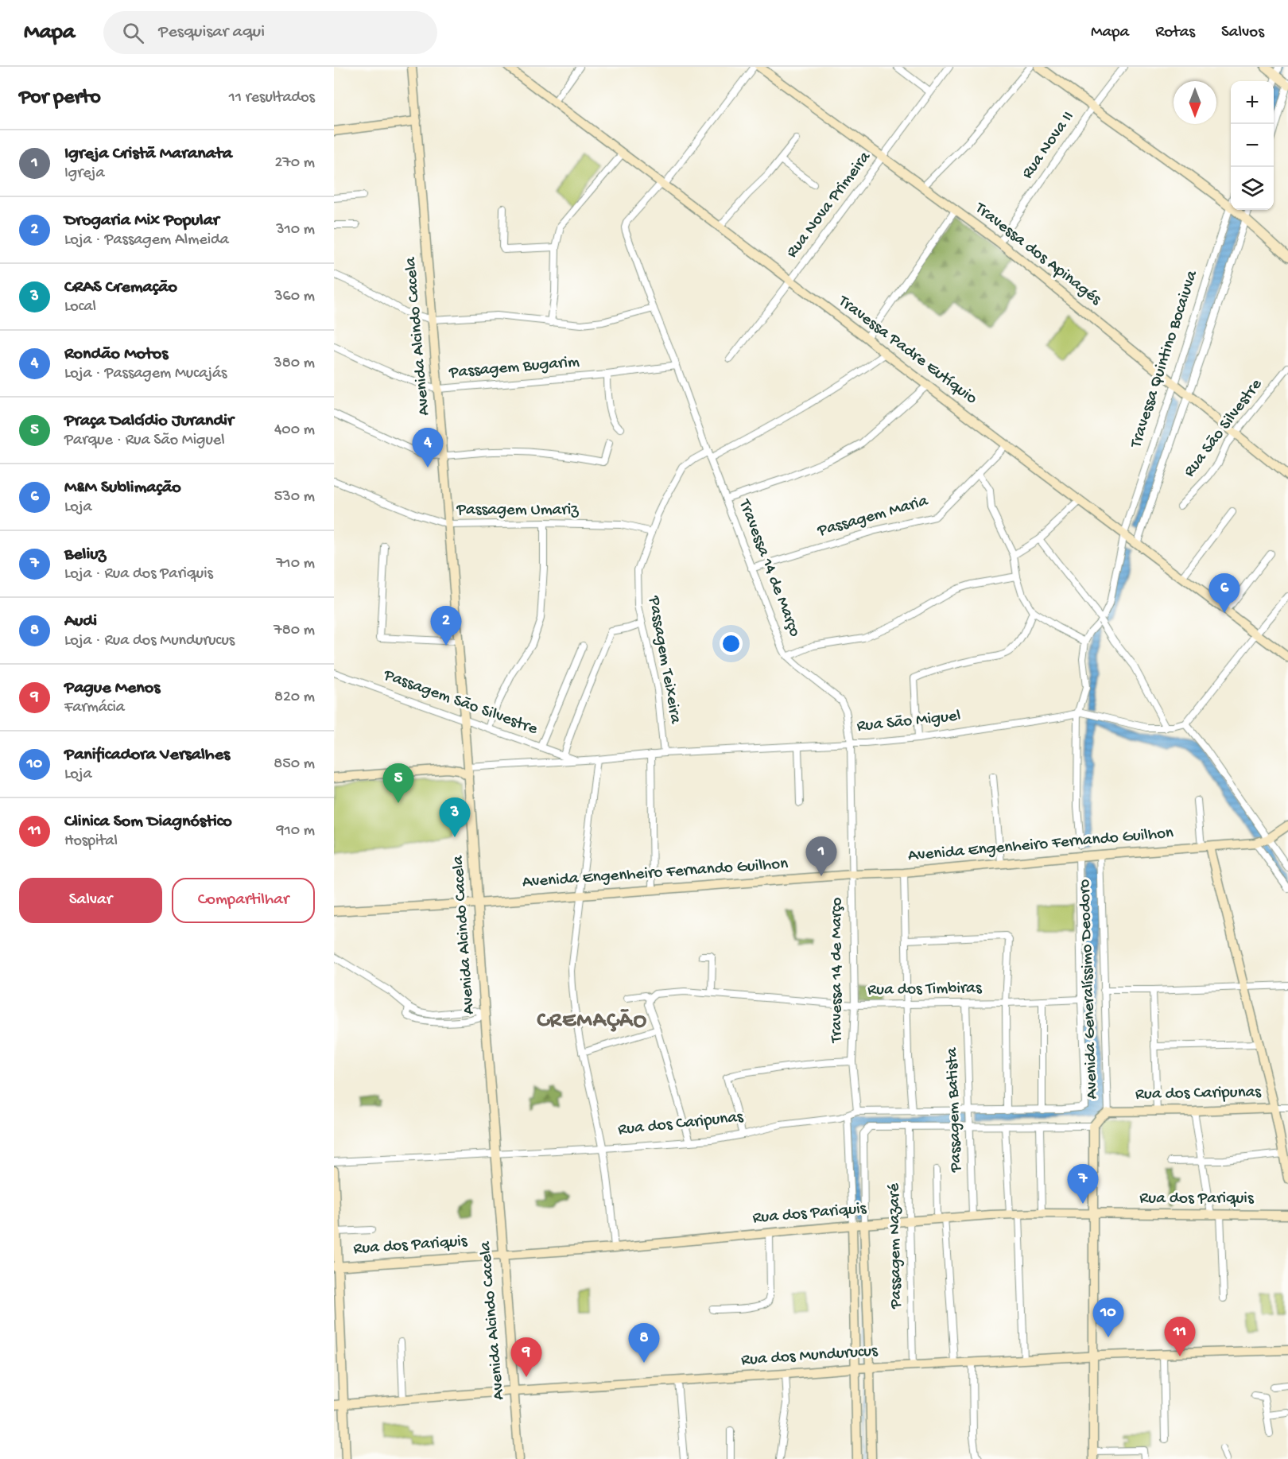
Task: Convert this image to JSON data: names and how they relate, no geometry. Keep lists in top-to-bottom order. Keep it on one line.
{"streets":{"street":["Rua Nova II","Rua Nova Primeira","Travessa dos Apinagés","Avenida Alcindo Cacela","Travessa Padre Eutíquio","Travessa Quintino Bocaiuva","Passagem Bugarim","Rua São Silvestre","Passagem Umariz","Passagem Maria","Travessa 14 de Março","Passagem Teixeira","Passagem São Silvestre","Rua São Miguel","Avenida Engenheiro Fernando Guilhon","Avenida Generalíssimo Deodoro","Rua dos Timbiras","Rua dos Caripunas","Passagem Batista","Rua dos Pariquis","Passagem Nazaré","Rua dos Mundurucus"]},"crossings":[["Rua Nova II","Travessa dos Apinagés"],["Rua Nova Primeira","Travessa dos Apinagés"],["Rua Nova Primeira","Travessa Padre Eutíquio"],["Travessa dos Apinagés","Travessa Quintino Bocaiuva"],["Travessa dos Apinagés","Rua São Silvestre"],["Avenida Alcindo Cacela","Passagem Bugarim"],["Avenida Alcindo Cacela","Passagem Umariz"],["Avenida Alcindo Cacela","Passagem São Silvestre"],["Avenida Alcindo Cacela","Rua São Miguel"],["Avenida Alcindo Cacela","Avenida Engenheiro Fernando Guilhon"],["Avenida Alcindo Cacela","Rua dos Caripunas"],["Avenida Alcindo Cacela","Rua dos Pariquis"],["Avenida Alcindo Cacela","Rua dos Mundurucus"],["Travessa Padre Eutíquio","Travessa Quintino Bocaiuva"],["Travessa Padre Eutíquio","Passagem Maria"],["Travessa Padre Eutíquio","Travessa 14 de Março"],["Passagem Bugarim","Travessa 14 de Março"],["Passagem Umariz","Passagem Teixeira"],["Passagem Maria","Travessa 14 de Março"],["Travessa 14 de Março","Passagem Teixeira"],["Travessa 14 de Março","Rua São Miguel"],["Travessa 14 de Março","Avenida Engenheiro Fernando Guilhon"],["Travessa 14 de Março","Rua dos Timbiras"],["Travessa 14 de Março","Rua dos Caripunas"],["Passagem Teixeira","Rua São Miguel"],["Passagem São Silvestre","Rua São Miguel"],["Avenida Engenheiro Fernando Guilhon","Avenida Generalíssimo Deodoro"],["Avenida Generalíssimo Deodoro","Rua dos Timbiras"],["Avenida Generalíssimo Deodoro","Rua dos Caripunas"],["Rua dos Timbiras","Passagem Batista"],["Rua dos Caripunas","Passagem Batista"],["Passagem Batista","Rua dos Pariquis"],["Rua dos Pariquis","Passagem Nazaré"],["Passagem Nazaré","Rua dos Mundurucus"]],"districts":["CREMAÇÃO"],"north":"bottom","page":{"header":"Mapa","search":"Pesquisar aqui","nav":["Mapa","Rotas","Salvos"],"heading":["Por perto","11 resultados"],"map_buttons":["+","−"],"list":[{"mark":"1","name":"Igreja Cristã Maranata","note":"Igreja","value":"270 m"},{"mark":"2","name":"Drogaria Mix Popular","note":"Loja · Passagem Almeida","value":"310 m"},{"mark":"3","name":"CRAS Cremação","note":"Local","value":"360 m"},{"mark":"4","name":"Rondão Motos","note":"Loja · Passagem Mucajás","value":"380 m"},{"mark":"5","name":"Praça Dalcídio Jurandir","note":"Parque · Rua São Miguel","value":"400 m"},{"mark":"6","name":"M&M Sublimação","note":"Loja","value":"530 m"},{"mark":"7","name":"Beliuz","note":"Loja · Rua dos Pariquis","value":"710 m"},{"mark":"8","name":"Audi","note":"Loja · Rua dos Mundurucus","value":"780 m"},{"mark":"9","name":"Pague Menos","note":"Farmácia","value":"820 m"},{"mark":"10","name":"Panificadora Versalhes","note":"Loja","value":"850 m"},{"mark":"11","name":"Clinica Som Diagnóstico","note":"Hospital","value":"910 m"}],"pins":["4","6","2","5","3","1","7","10","11","8","9"],"buttons":["Salvar","Compartilhar"]}}
